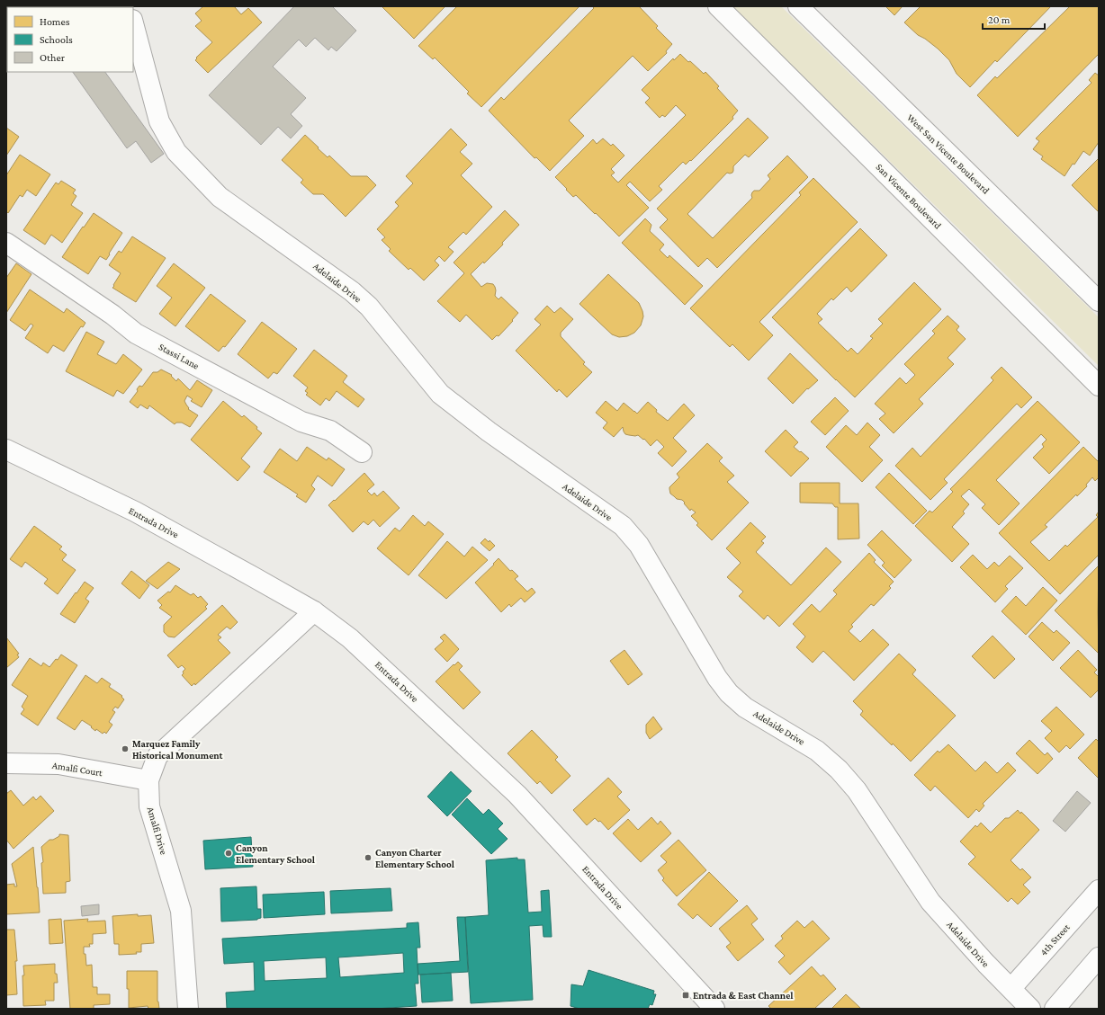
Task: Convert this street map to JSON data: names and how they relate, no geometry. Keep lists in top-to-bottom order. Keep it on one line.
{"streets":{"street":["West San Vicente Boulevard","San Vicente Boulevard","Adelaide Drive","Stassi Lane","Entrada Drive","Amalfi Court","Amalfi Drive","4th Street"]},"crossings":[["Adelaide Drive","4th Street"],["Entrada Drive","Amalfi Drive"],["Amalfi Court","Amalfi Drive"]],"places":{"other":["Marquez Family Historical Monument","Canyon Elementary School","Canyon Charter Elementary School"],"transit":["Entrada & East Channel"]},"legend":["Homes","Schools","Other"],"scale_bar":"20 m"}
